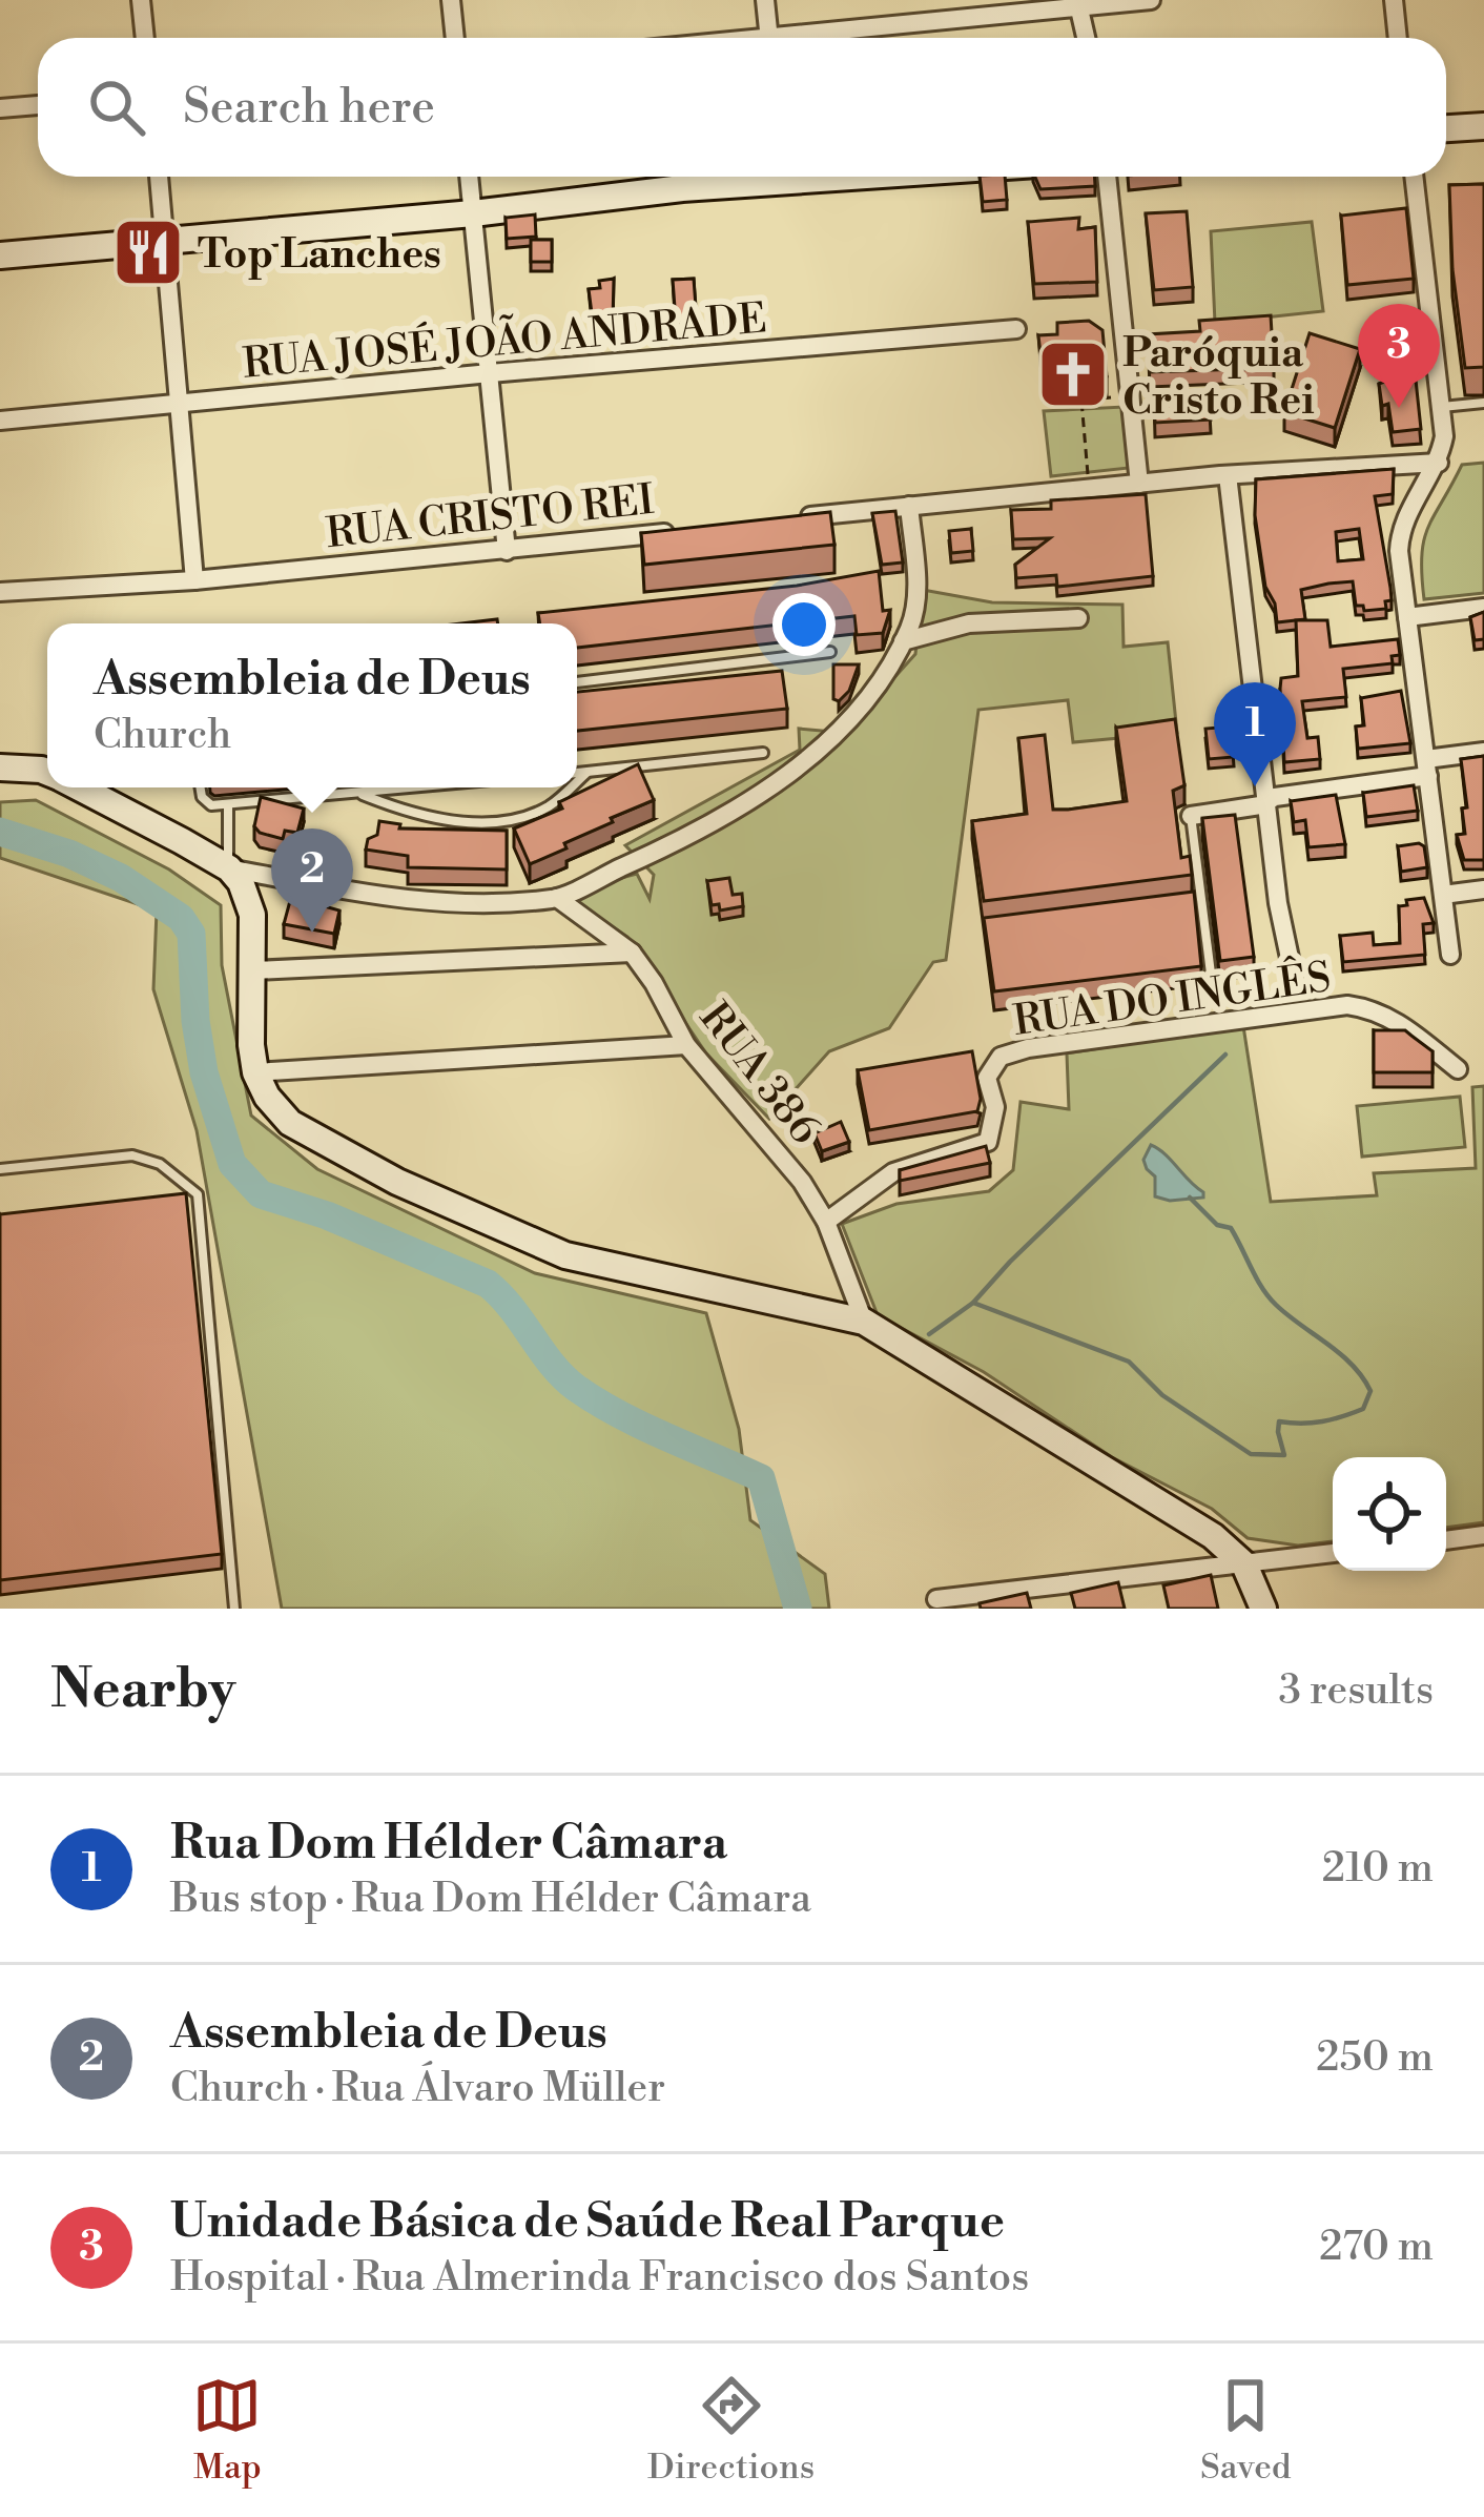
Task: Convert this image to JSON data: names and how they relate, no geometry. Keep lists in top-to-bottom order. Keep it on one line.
{"streets":{"street":["RUA JOSÉ JOÃO ANDRADE","RUA CRISTO REI","RUA DO INGLÊS","RUA 386"]},"crossings":[["RUA DO INGLÊS","RUA 386"]],"places":{"restaurant":["Top Lanches"],"church":["Paróquia Cristo Rei"]},"page":{"search":"Search here","pins":["3","1","2"],"popup":["Assembleia de Deus","Church"],"heading":["Nearby","3 results"],"list":[{"mark":"1","name":"Rua Dom Hélder Câmara","note":"Bus stop · Rua Dom Hélder Câmara","value":"210 m"},{"mark":"2","name":"Assembleia de Deus","note":"Church · Rua Álvaro Müller","value":"250 m"},{"mark":"3","name":"Unidade Básica de Saúde Real Parque","note":"Hospital · Rua Almerinda Francisco dos Santos","value":"270 m"}],"nav":["Map","Directions","Saved"]}}
